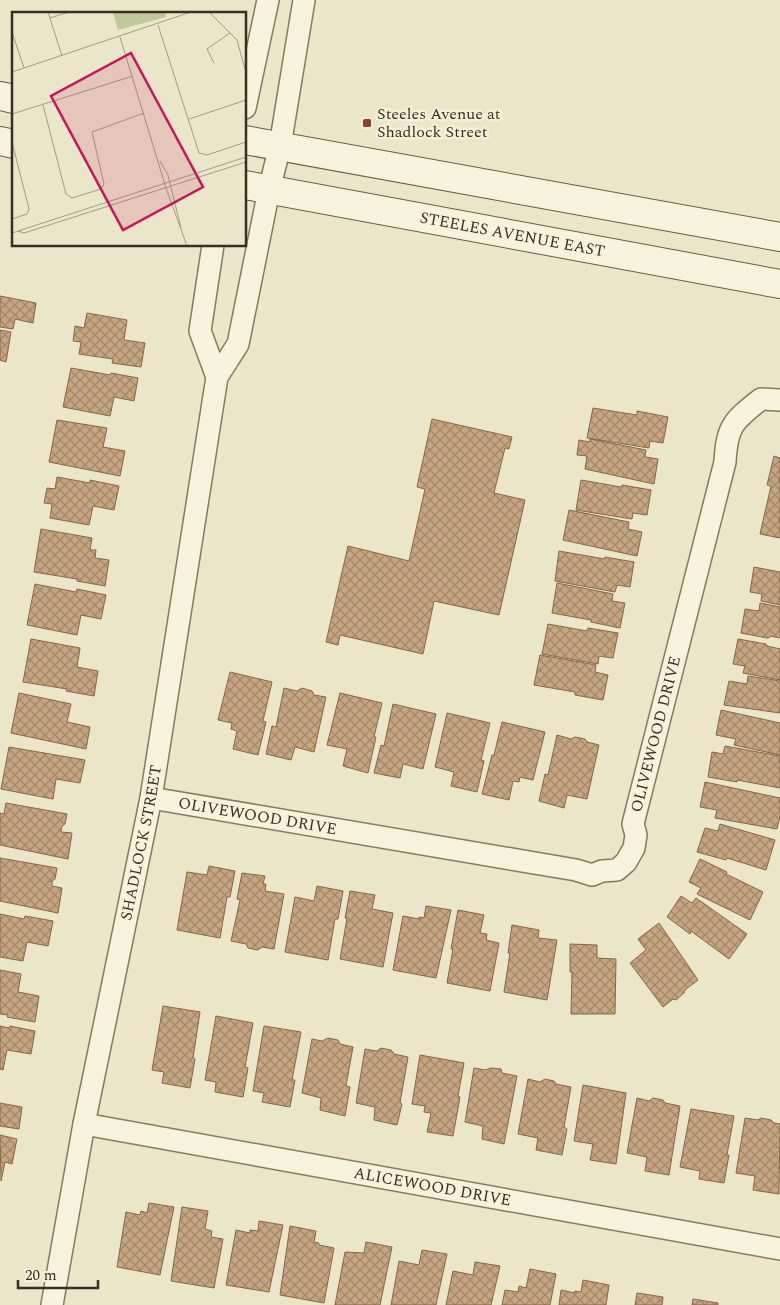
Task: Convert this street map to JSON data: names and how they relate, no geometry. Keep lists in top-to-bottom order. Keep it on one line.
{"streets":{"main road":["STEELES AVENUE EAST"],"street":["OLIVEWOOD DRIVE","SHADLOCK STREET","ALICEWOOD DRIVE"]},"crossings":[["STEELES AVENUE EAST","SHADLOCK STREET"],["OLIVEWOOD DRIVE","SHADLOCK STREET"],["SHADLOCK STREET","ALICEWOOD DRIVE"]],"places":{"transit":["Steeles Avenue at Shadlock Street"]},"scale_bar":"20 m"}
